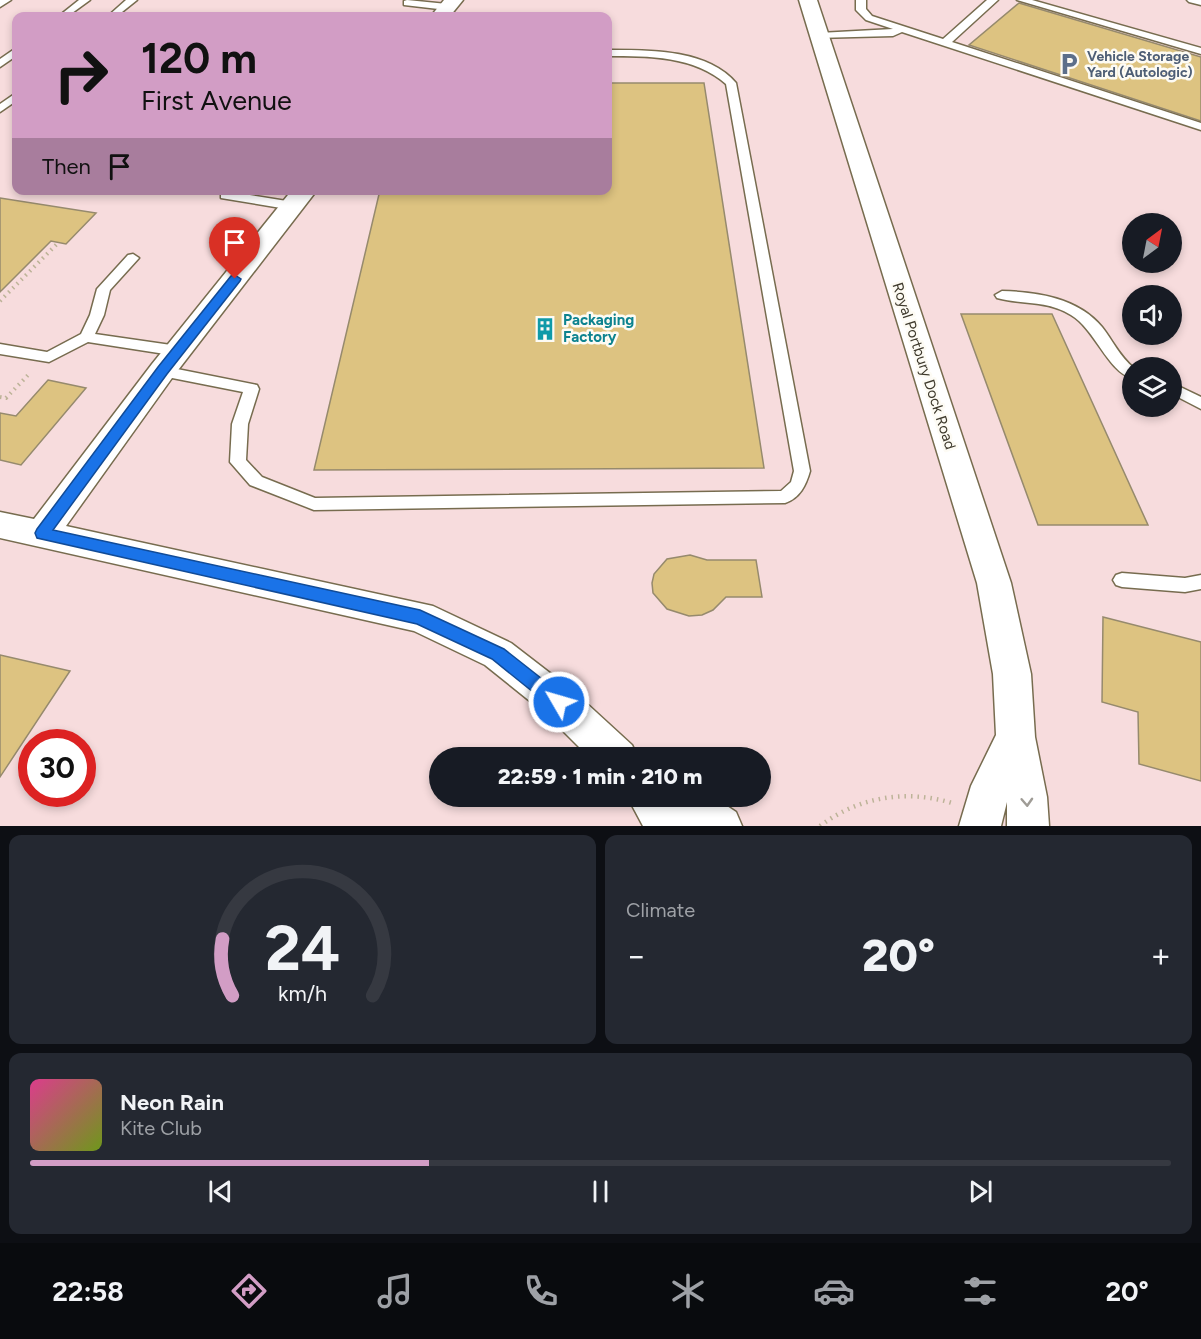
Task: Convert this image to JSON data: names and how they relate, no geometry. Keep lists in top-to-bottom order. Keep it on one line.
{"streets":{"street":["Royal Portbury Dock Road"]},"places":{"parking":["Vehicle Storage Yard (Autologic)"],"building":["Packaging Factory"]},"north":"top right","page":{"turn":["120 m","First Avenue"],"then":"Then","limit":"30","trip":"22:59 · 1 min · 210 m","tile":"Climate","heat":["−","20°","+"],"song":["Neon Rain","Kite Club"],"tabs":["22:58","20°"],"gauge":["24","km/h"]}}
